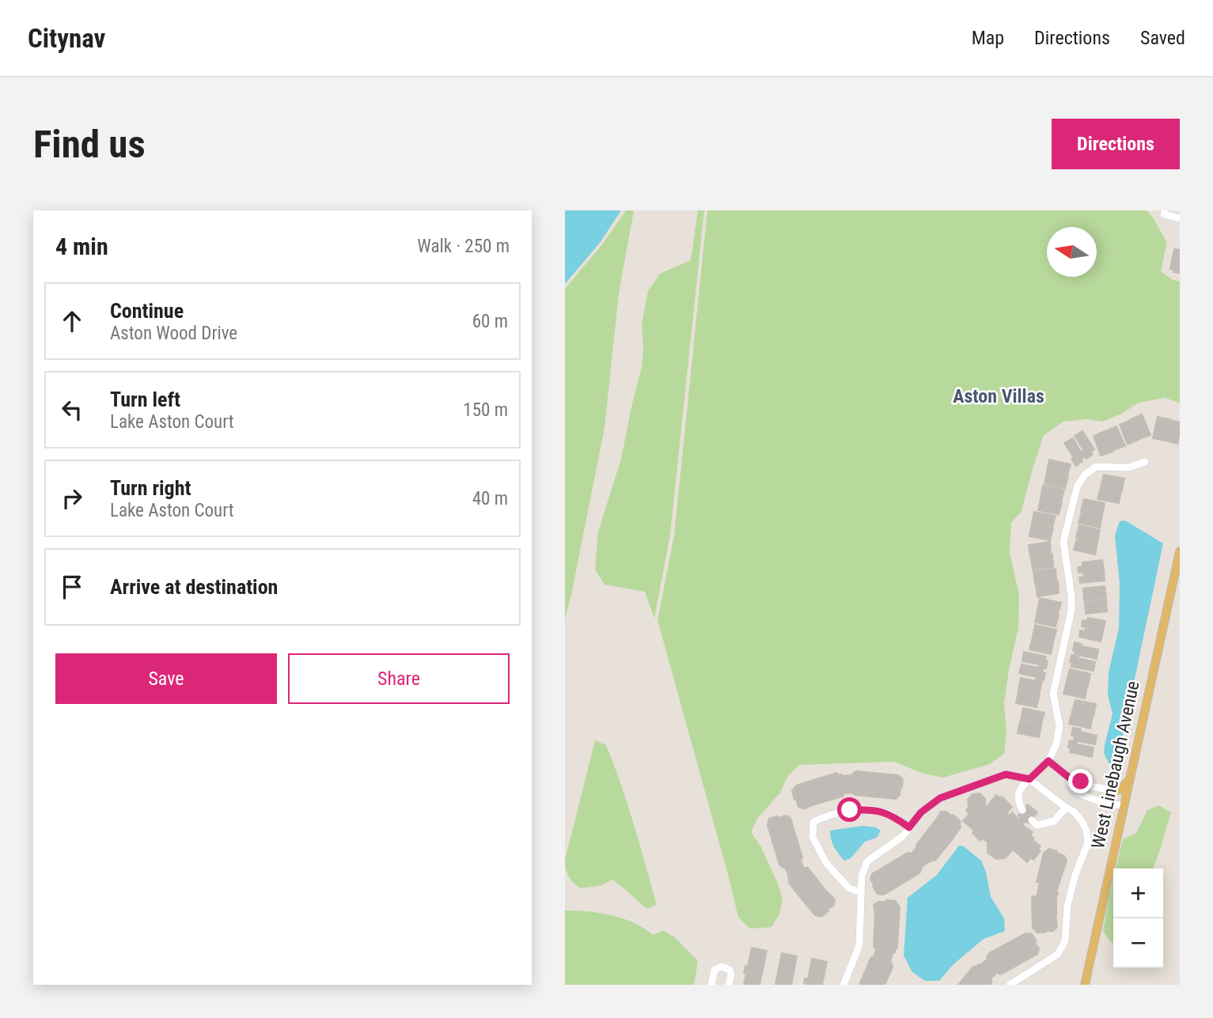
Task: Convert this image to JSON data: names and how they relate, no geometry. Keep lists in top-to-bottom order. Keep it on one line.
{"streets":{"main road":["West Linebaugh Avenue"]},"districts":["Aston Villas"],"north":"left","page":{"header":"Citynav","nav":["Map","Directions","Saved"],"buttons":["Directions",["Save","Share"]],"title":"Find us","heading":["4 min","Walk · 250 m"],"list":[["Continue","Aston Wood Drive","60 m"],["Turn left","Lake Aston Court","150 m"],["Turn right","Lake Aston Court","40 m"],"Arrive at destination"],"map_buttons":["+","−"]}}
